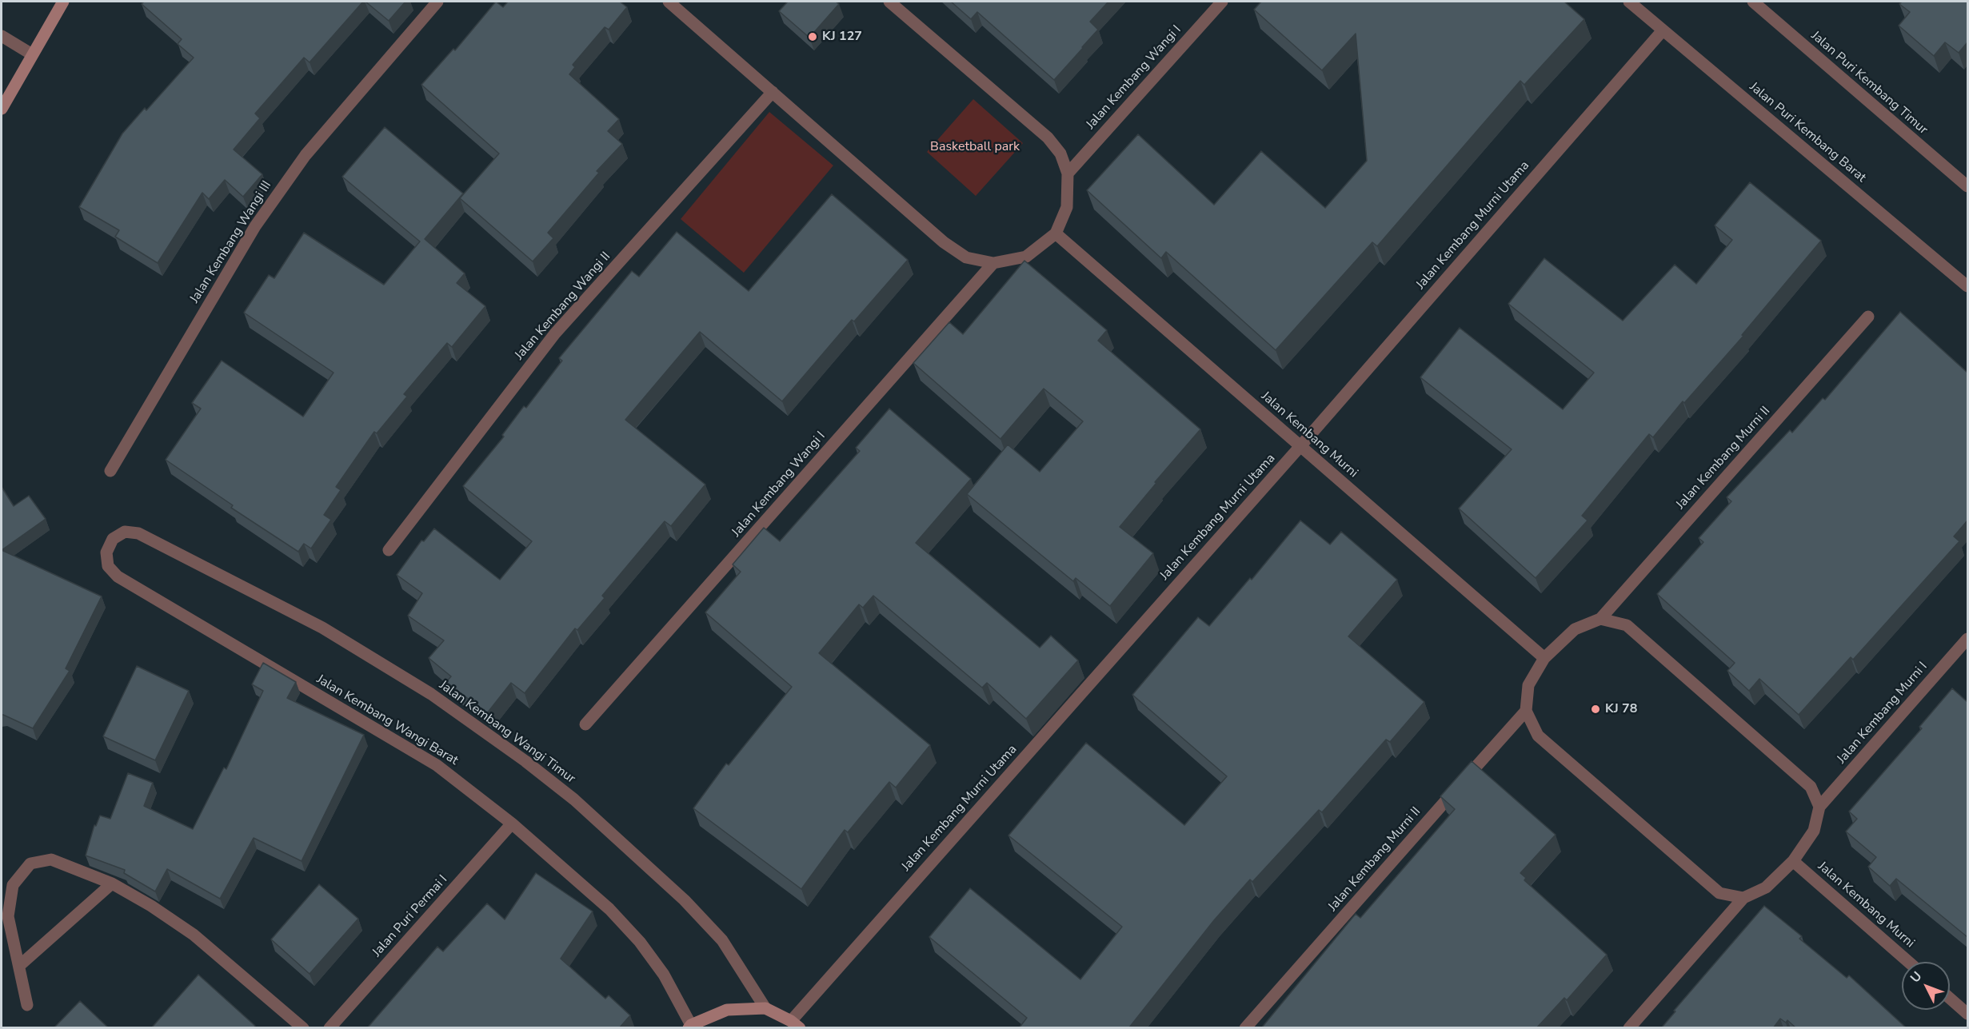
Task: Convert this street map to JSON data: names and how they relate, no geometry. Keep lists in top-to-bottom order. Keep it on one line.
{"streets":{"street":["Jalan Kembang Wangi I","Jalan Puri Kembang Timur","Jalan Puri Kembang Barat","Jalan Kembang Murni Utama","Jalan Kembang Wangi III","Jalan Kembang Wangi II","Jalan Kembang Murni","Jalan Kembang Murni II","Jalan Kembang Murni I","Jalan Kembang Wangi Barat","Jalan Kembang Wangi Timur","Jalan Puri Permai I"]},"crossings":[["Jalan Puri Kembang Barat","Jalan Kembang Murni Utama"],["Jalan Kembang Murni Utama","Jalan Kembang Murni"],["Jalan Kembang Wangi Barat","Jalan Kembang Wangi Timur"],["Jalan Kembang Wangi Barat","Jalan Puri Permai I"]],"parks":["Basketball park"],"places":["KJ 127","KJ 78"],"north":"top left"}
